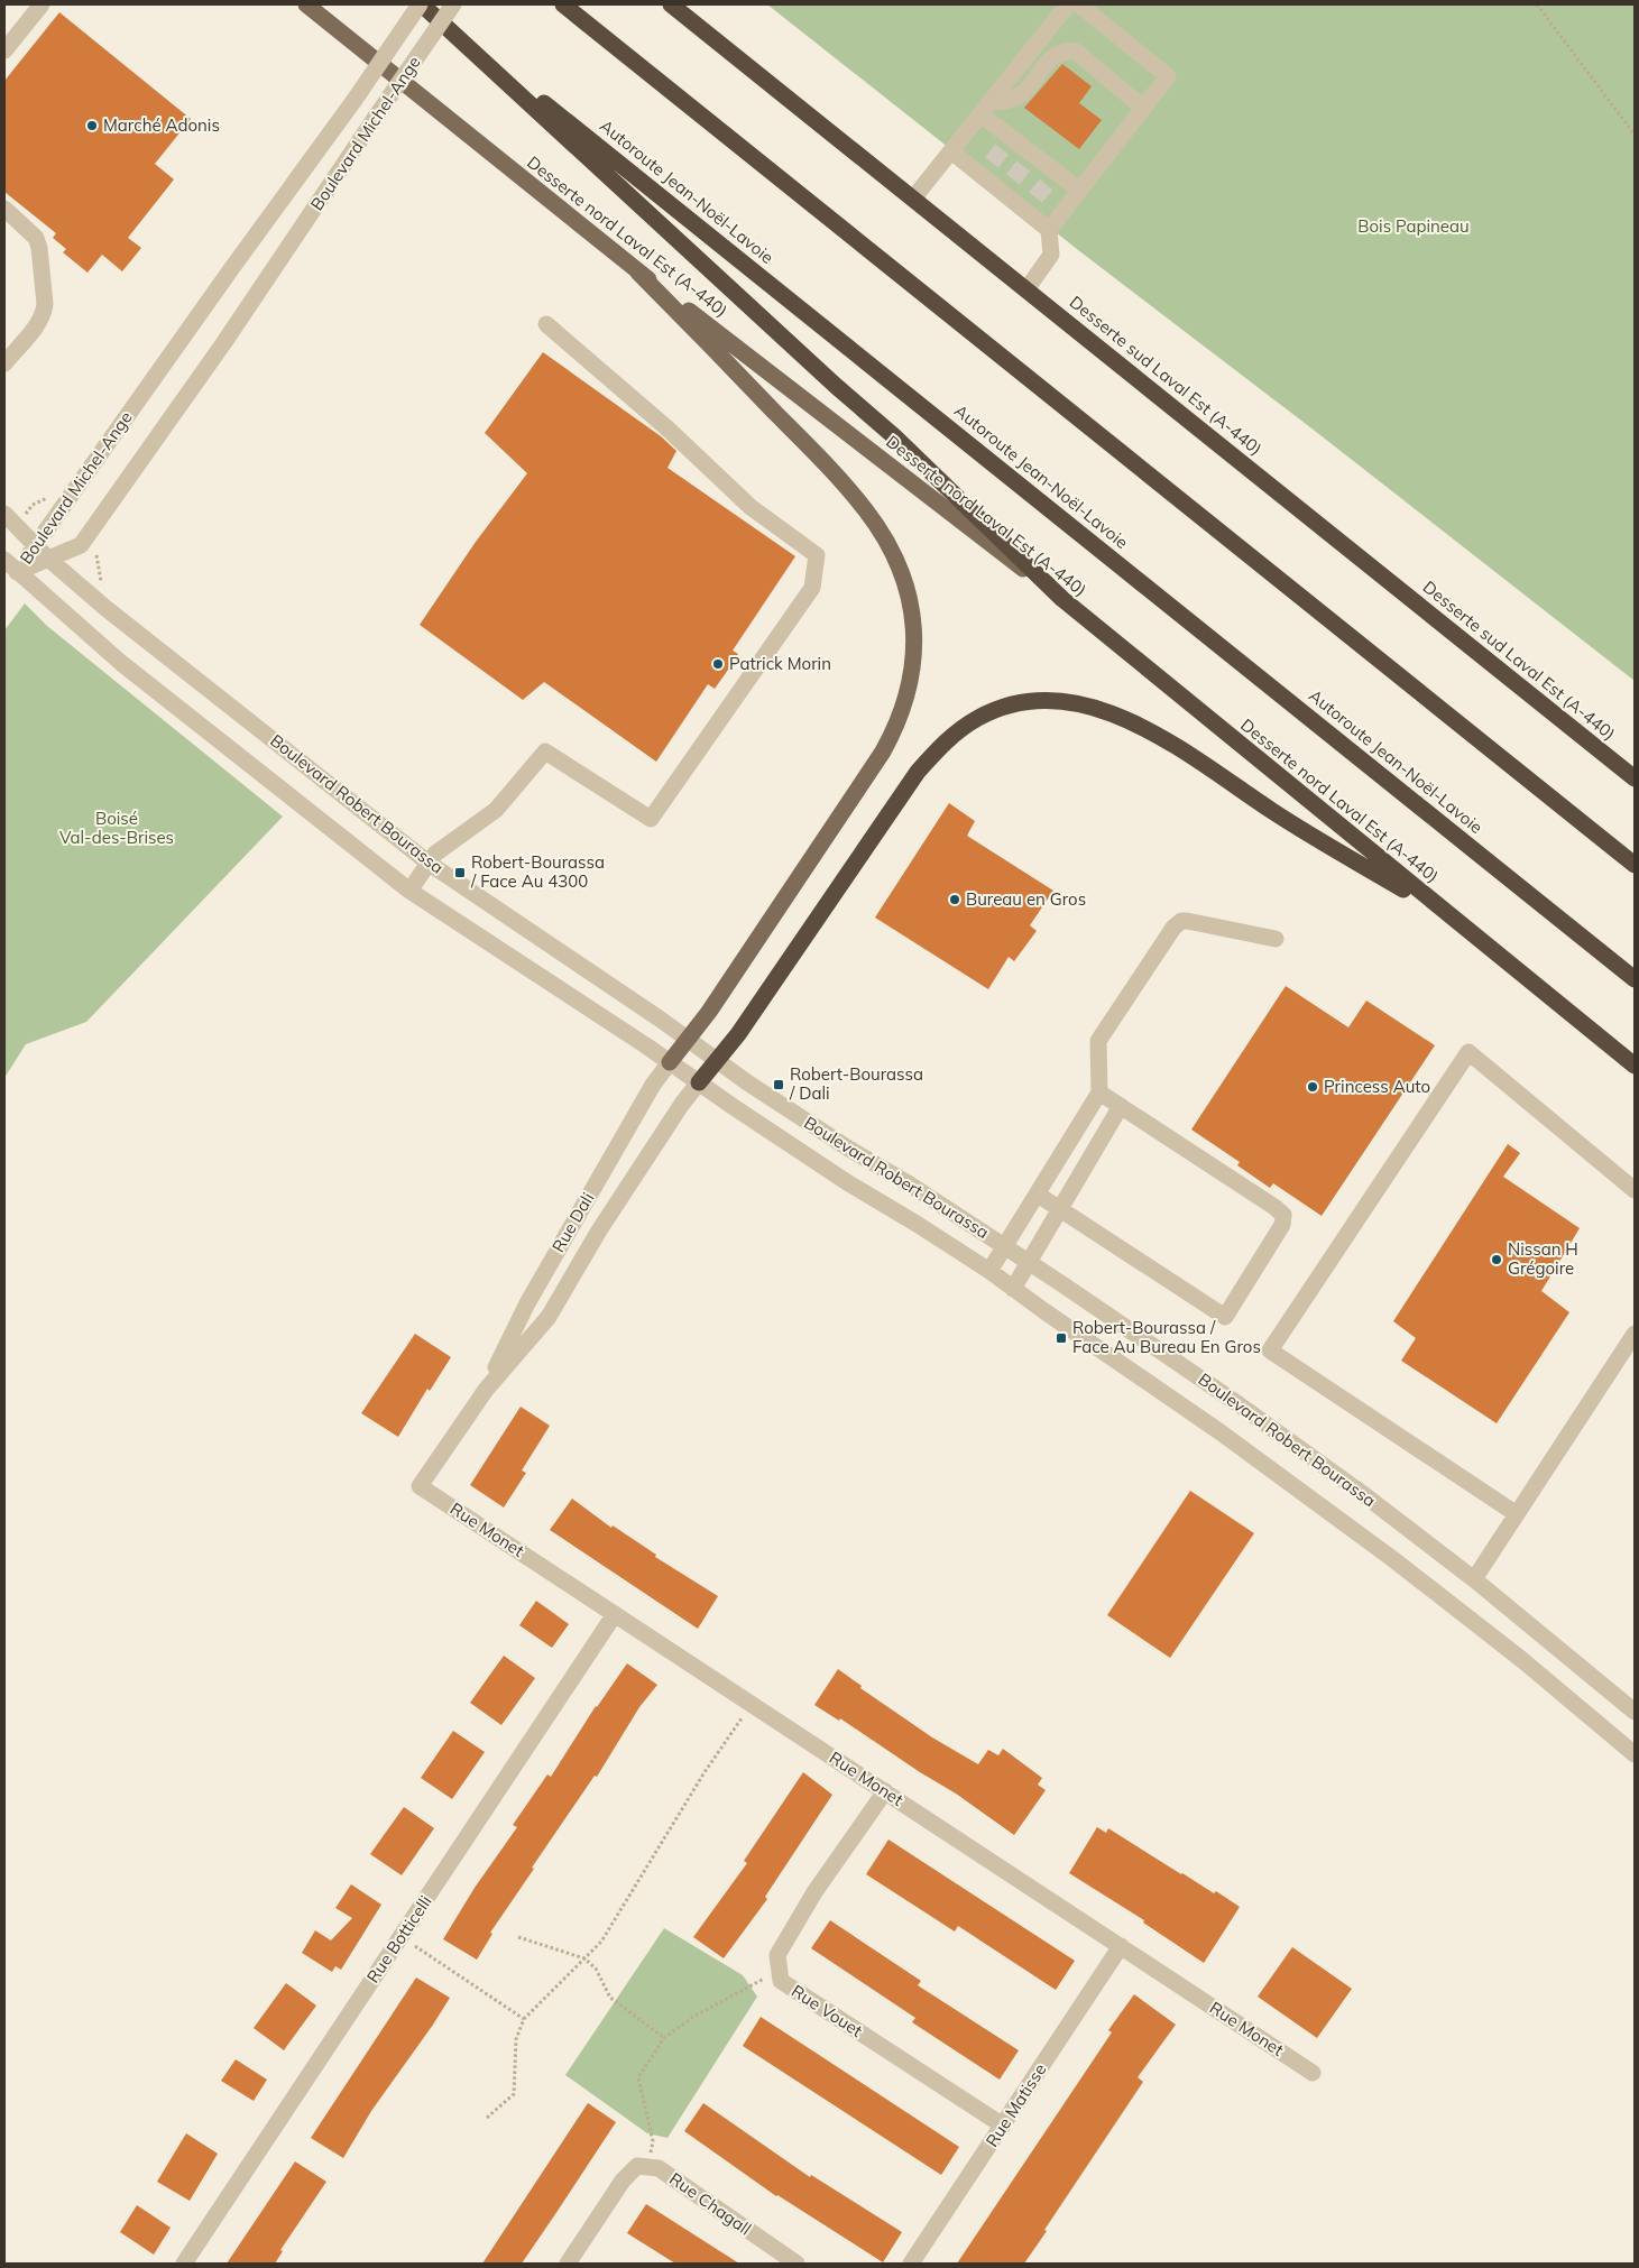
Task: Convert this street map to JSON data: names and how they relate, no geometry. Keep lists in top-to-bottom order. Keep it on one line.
{"streets":{"highway":["Autoroute Jean-Noël-Lavoie","Desserte nord Laval Est (A-440)","Desserte sud Laval Est (A-440)"],"street":["Boulevard Michel-Ange","Boulevard Robert Bourassa","Rue Dali","Rue Monet","Rue Botticelli","Rue Vouet","Rue Matisse","Rue Chagall"]},"crossings":[["Boulevard Michel-Ange","Autoroute Jean-Noël-Lavoie"],["Boulevard Michel-Ange","Boulevard Robert Bourassa"],["Boulevard Robert Bourassa","Rue Dali"],["Rue Dali","Rue Monet"],["Rue Monet","Rue Botticelli"],["Rue Monet","Rue Vouet"],["Rue Monet","Rue Matisse"],["Rue Vouet","Rue Matisse"]],"parks":["Bois Papineau","Boisé Val-des-Brises"],"places":{"other":["Marché Adonis","Patrick Morin","Bureau en Gros","Princess Auto","Nissan H Grégoire"],"transit":["Robert-Bourassa / Face Au 4300","Robert-Bourassa / Dali","Robert-Bourassa / Face Au Bureau En Gros"]}}
